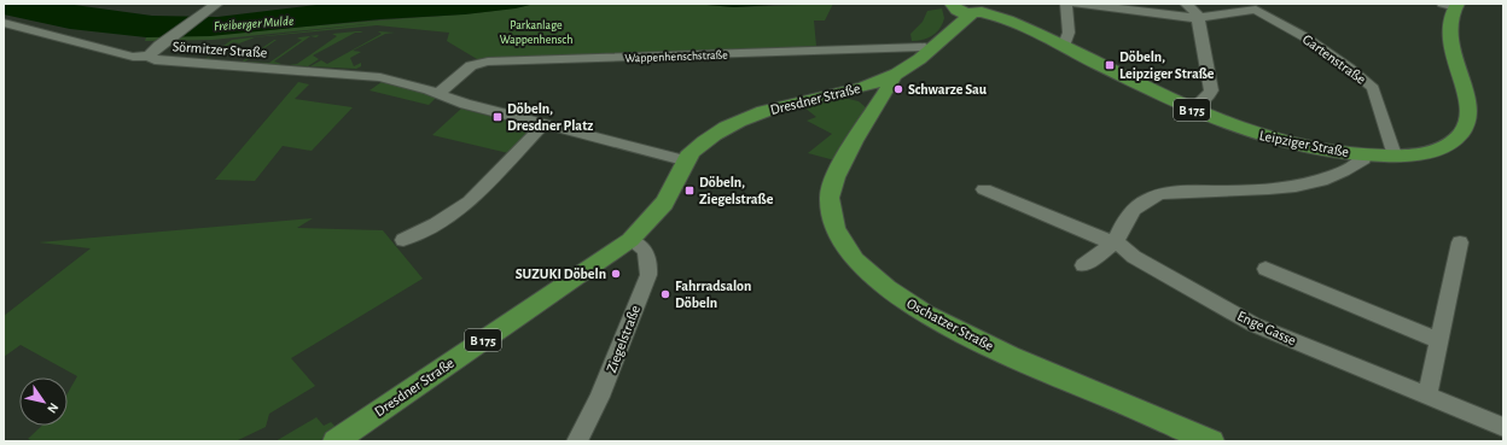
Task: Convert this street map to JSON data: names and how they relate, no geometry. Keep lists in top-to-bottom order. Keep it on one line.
{"streets":{"main road":["Dresdner Straße","B 175","Leipziger Straße","Oschatzer Straße"],"street":["Sörmitzer Straße","Wappenhenschstraße","Gartenstraße","Enge Gasse","Ziegelstraße"]},"crossings":[["Sörmitzer Straße","Wappenhenschstraße"],["Sörmitzer Straße","Dresdner Straße"],["Wappenhenschstraße","B 175"],["Gartenstraße","Leipziger Straße"],["Dresdner Straße","B 175"],["Dresdner Straße","Oschatzer Straße"],["Dresdner Straße","Ziegelstraße"],["B 175","Leipziger Straße"],["B 175","Oschatzer Straße"]],"water":["Freiberger Mulde"],"parks":["Parkanlage Wappenhensch"],"places":{"transit":["Döbeln, Leipziger Straße","Döbeln, Dresdner Platz","Döbeln, Ziegelstraße"],"other":["Schwarze Sau","SUZUKI Döbeln","Fahrradsalon Döbeln"]},"north":"bottom right"}
